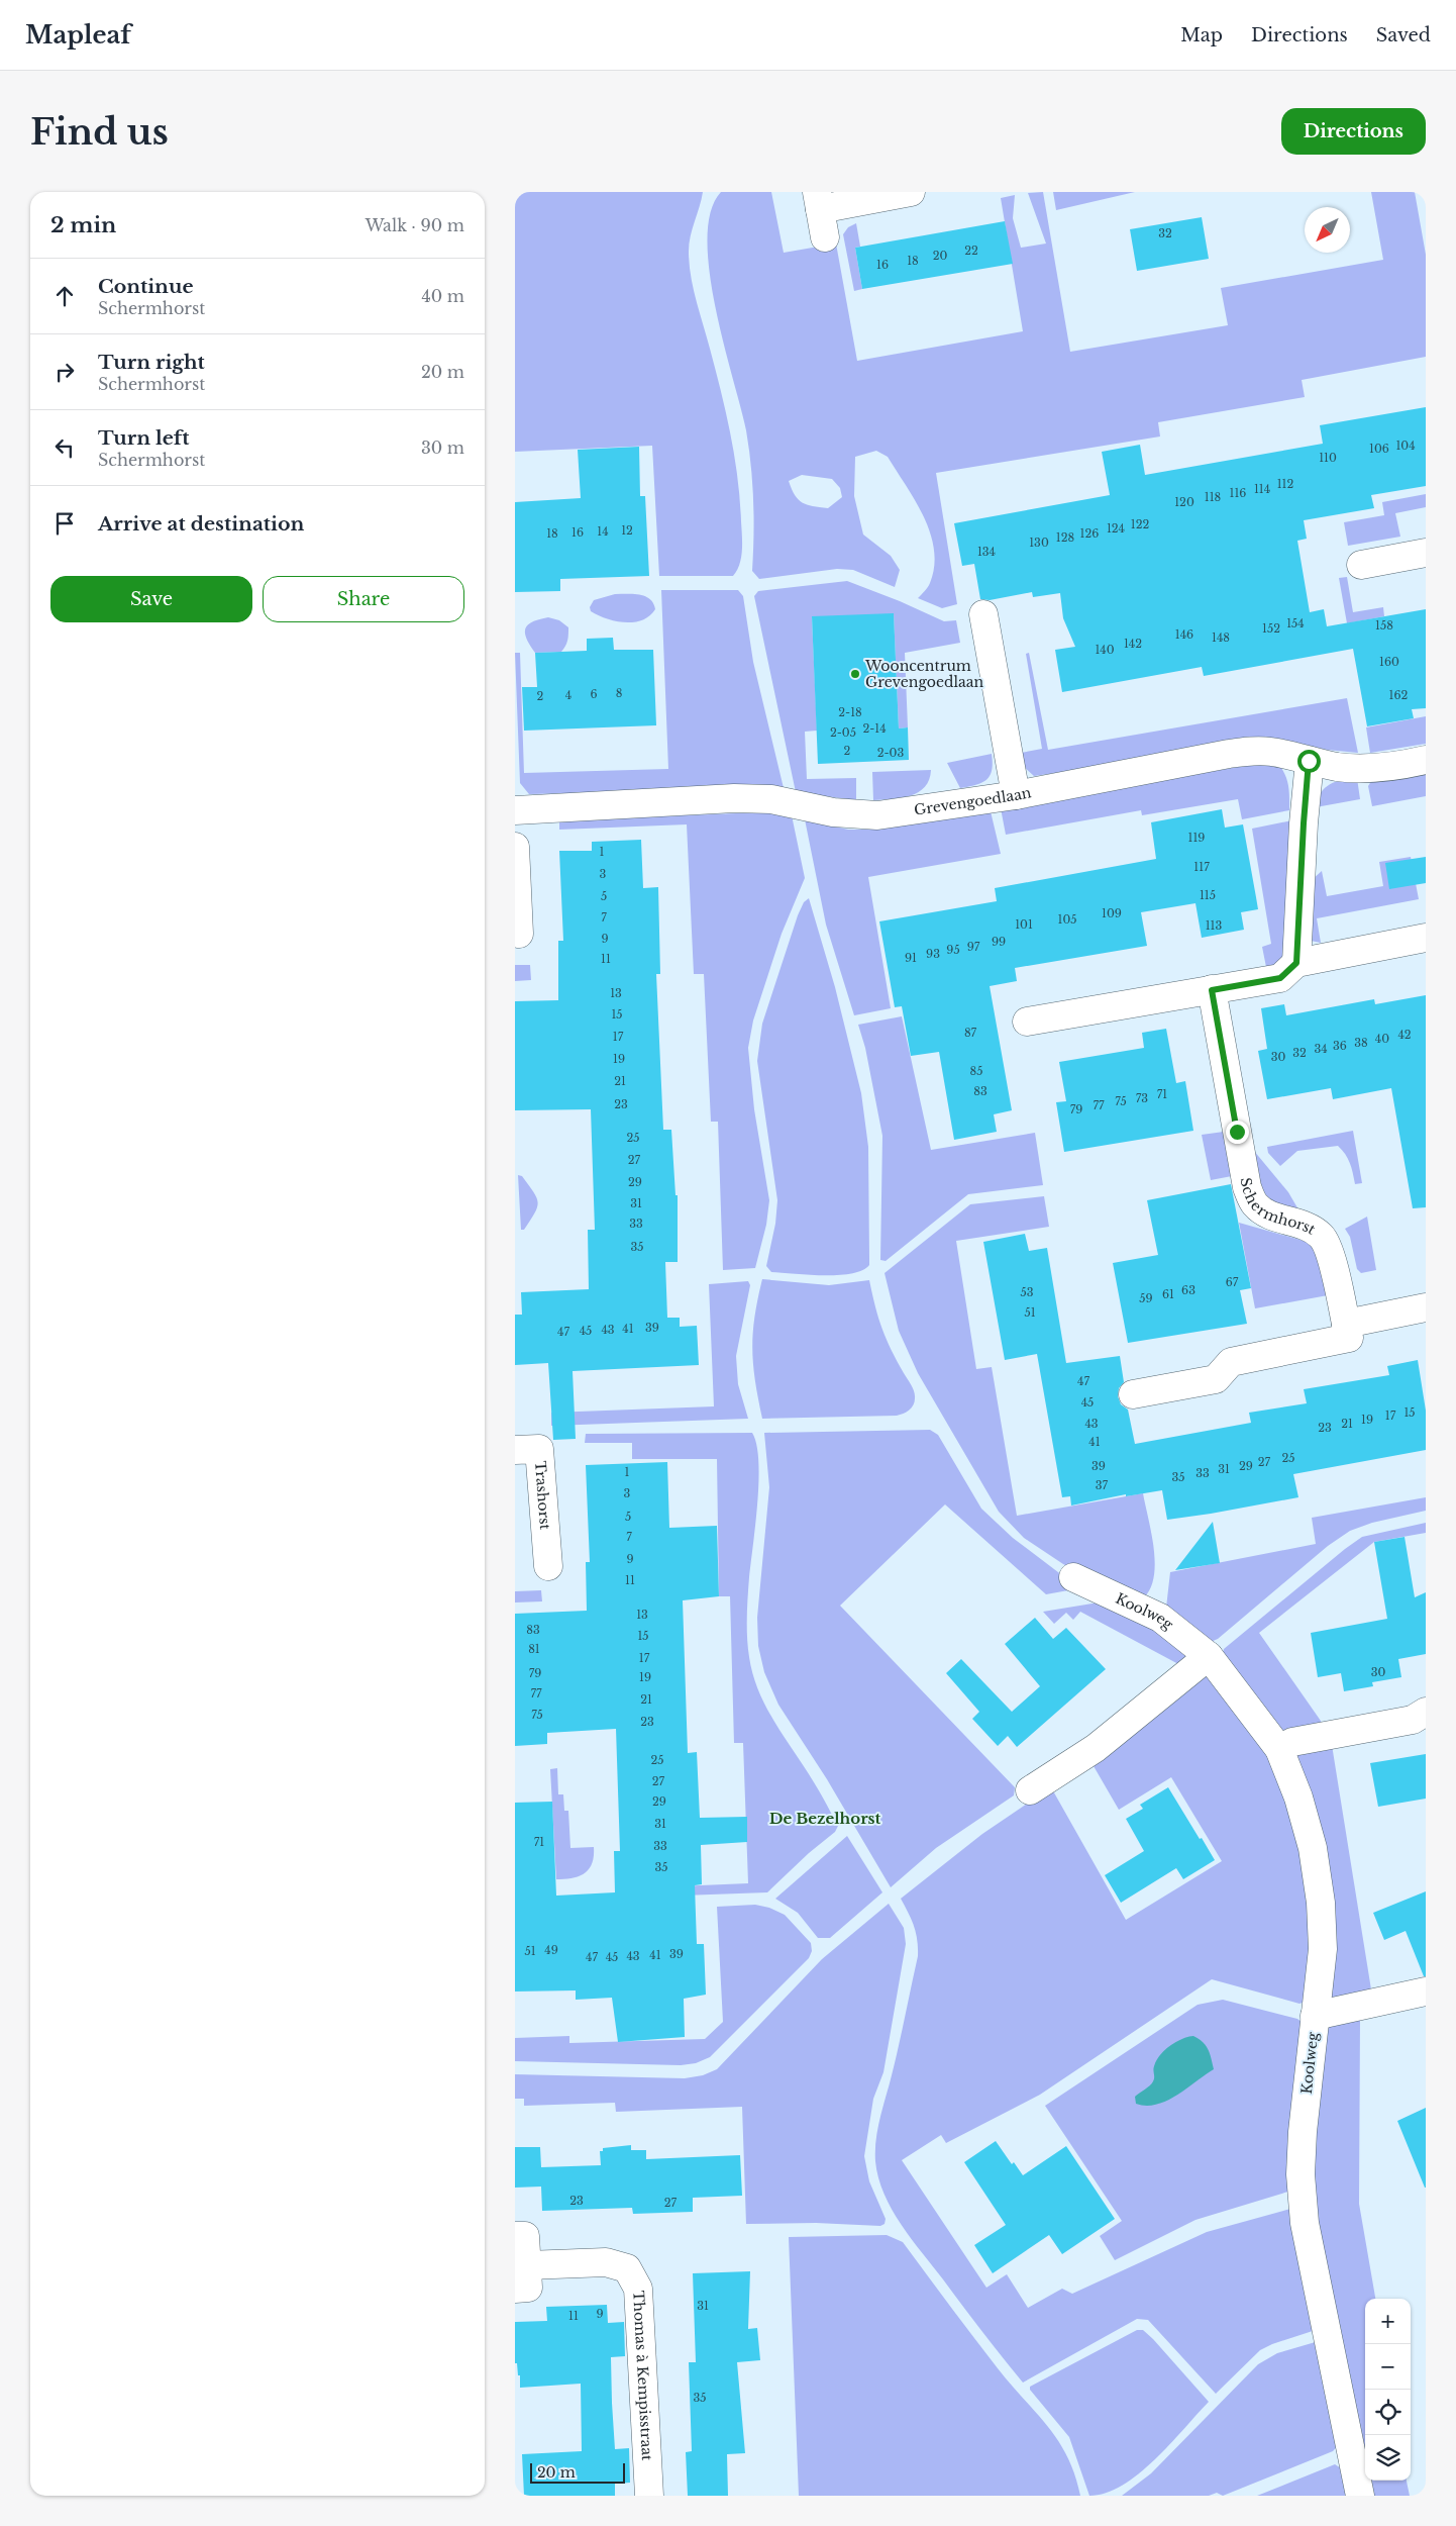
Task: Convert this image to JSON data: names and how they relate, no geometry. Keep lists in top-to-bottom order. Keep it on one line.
{"streets":{"street":["Grevengoedlaan","Schermhorst","Trashorst","Koolweg","Thomas à Kempisstraat"]},"districts":["De Bezelhorst"],"places":["Wooncentrum Grevengoedlaan"],"house_numbers":["32","22","20","18","16","104","106","110","112","114","116","118","120","122","124","12","14","16","18","126","128","130","134","154","158","152","146","148","142","140","160","8","6","4","162","2","2-18","2-14","2-05","2","2-03","119","1","117","3","115","5","109","7","105","101","113","9","99","97","95","93","91","11","13","15","87","42","17","40","38","36","34","32","30","19","85","21","83","71","73","75","23","77","79","25","27","29","31","33","35","67","63","53","61","59","51","39","41","43","45","47","47","45","15","17","19","43","21","23","41","25","27","39","29","31","1","33","35","37","3","5","7","9","11","13","83","15","81","17","30","79","19","77","21","75","23","25","27","29","31","71","33","35","49","51","39","41","43","47","45","23","27","31","9","11","35"],"scale_bar":"20 m","north":"bottom left","page":{"header":"Mapleaf","nav":["Map","Directions","Saved"],"buttons":["Directions",["Save","Share"]],"title":"Find us","heading":["2 min","Walk · 90 m"],"list":[["Continue","Schermhorst","40 m"],["Turn right","Schermhorst","20 m"],["Turn left","Schermhorst","30 m"],"Arrive at destination"],"map_buttons":["+","−"],"scale":"20 m"}}
